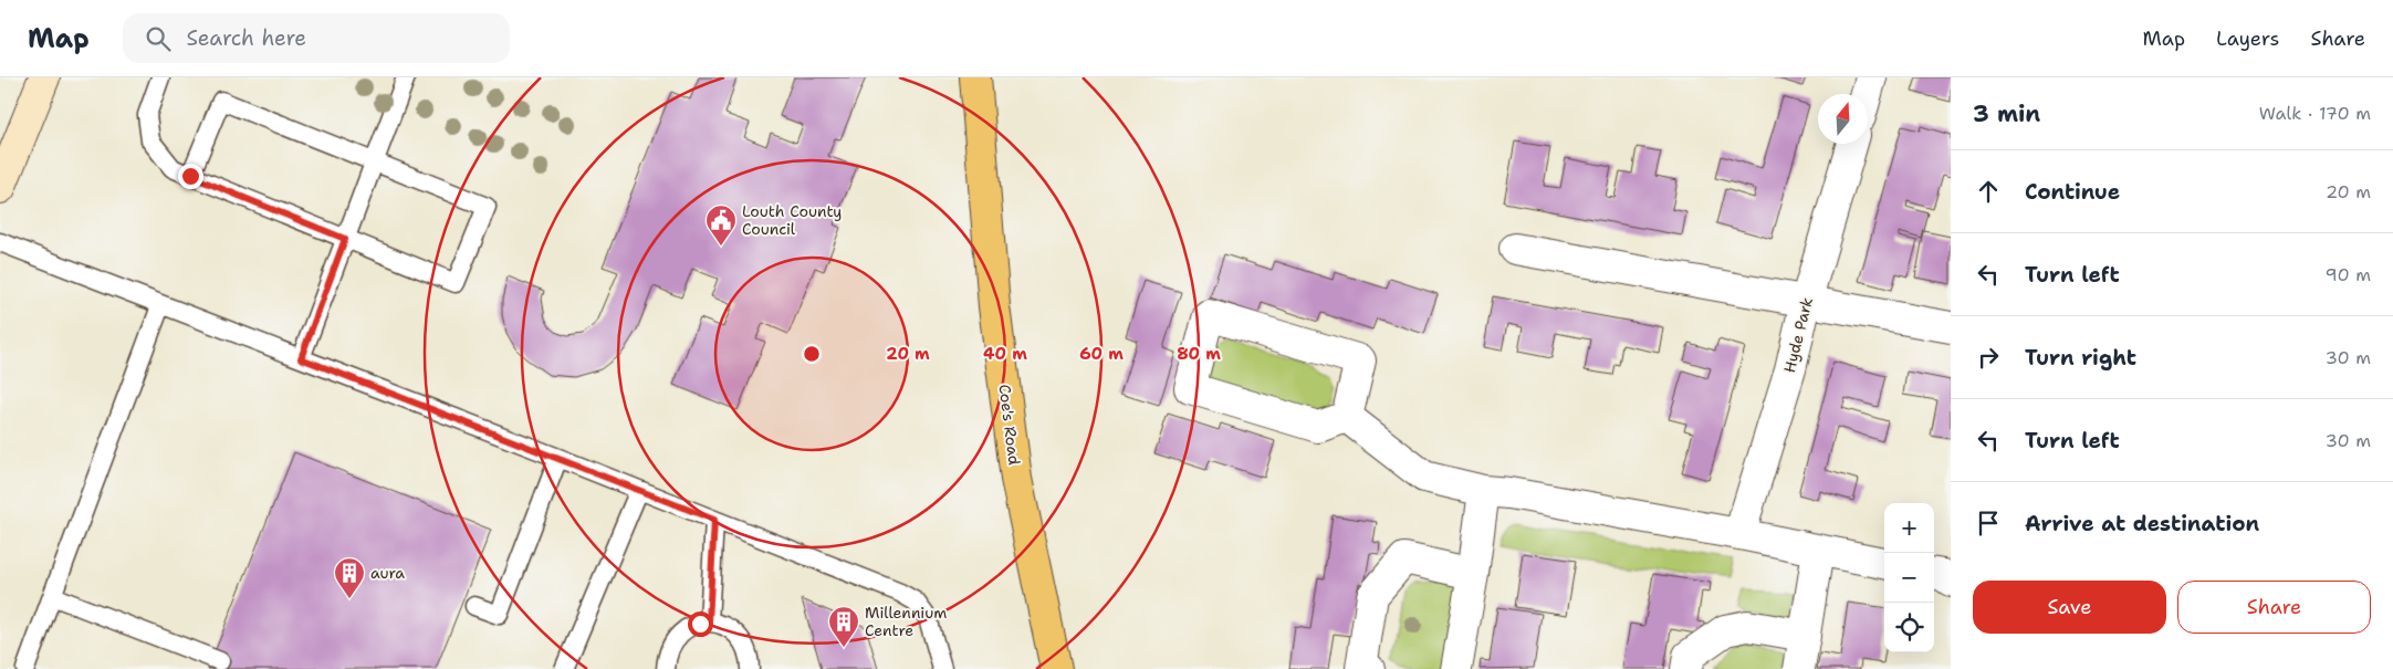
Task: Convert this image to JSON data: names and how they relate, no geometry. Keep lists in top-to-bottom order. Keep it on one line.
{"streets":{"main road":["Coe's Road"],"street":["Hyde Park"]},"places":{"public building":["Louth County Council"],"building":["aura","Millennium Centre"]},"north":"top","page":{"header":"Map","search":"Search here","nav":["Map","Layers","Share"],"heading":["3 min","Walk · 170 m"],"list":[["Continue","20 m"],["Turn left","90 m"],["Turn right","30 m"],["Turn left","30 m"],"Arrive at destination"],"map_buttons":["+","−"],"buttons":["Save","Share"]},"rings":["20 m","40 m","60 m","80 m"]}
